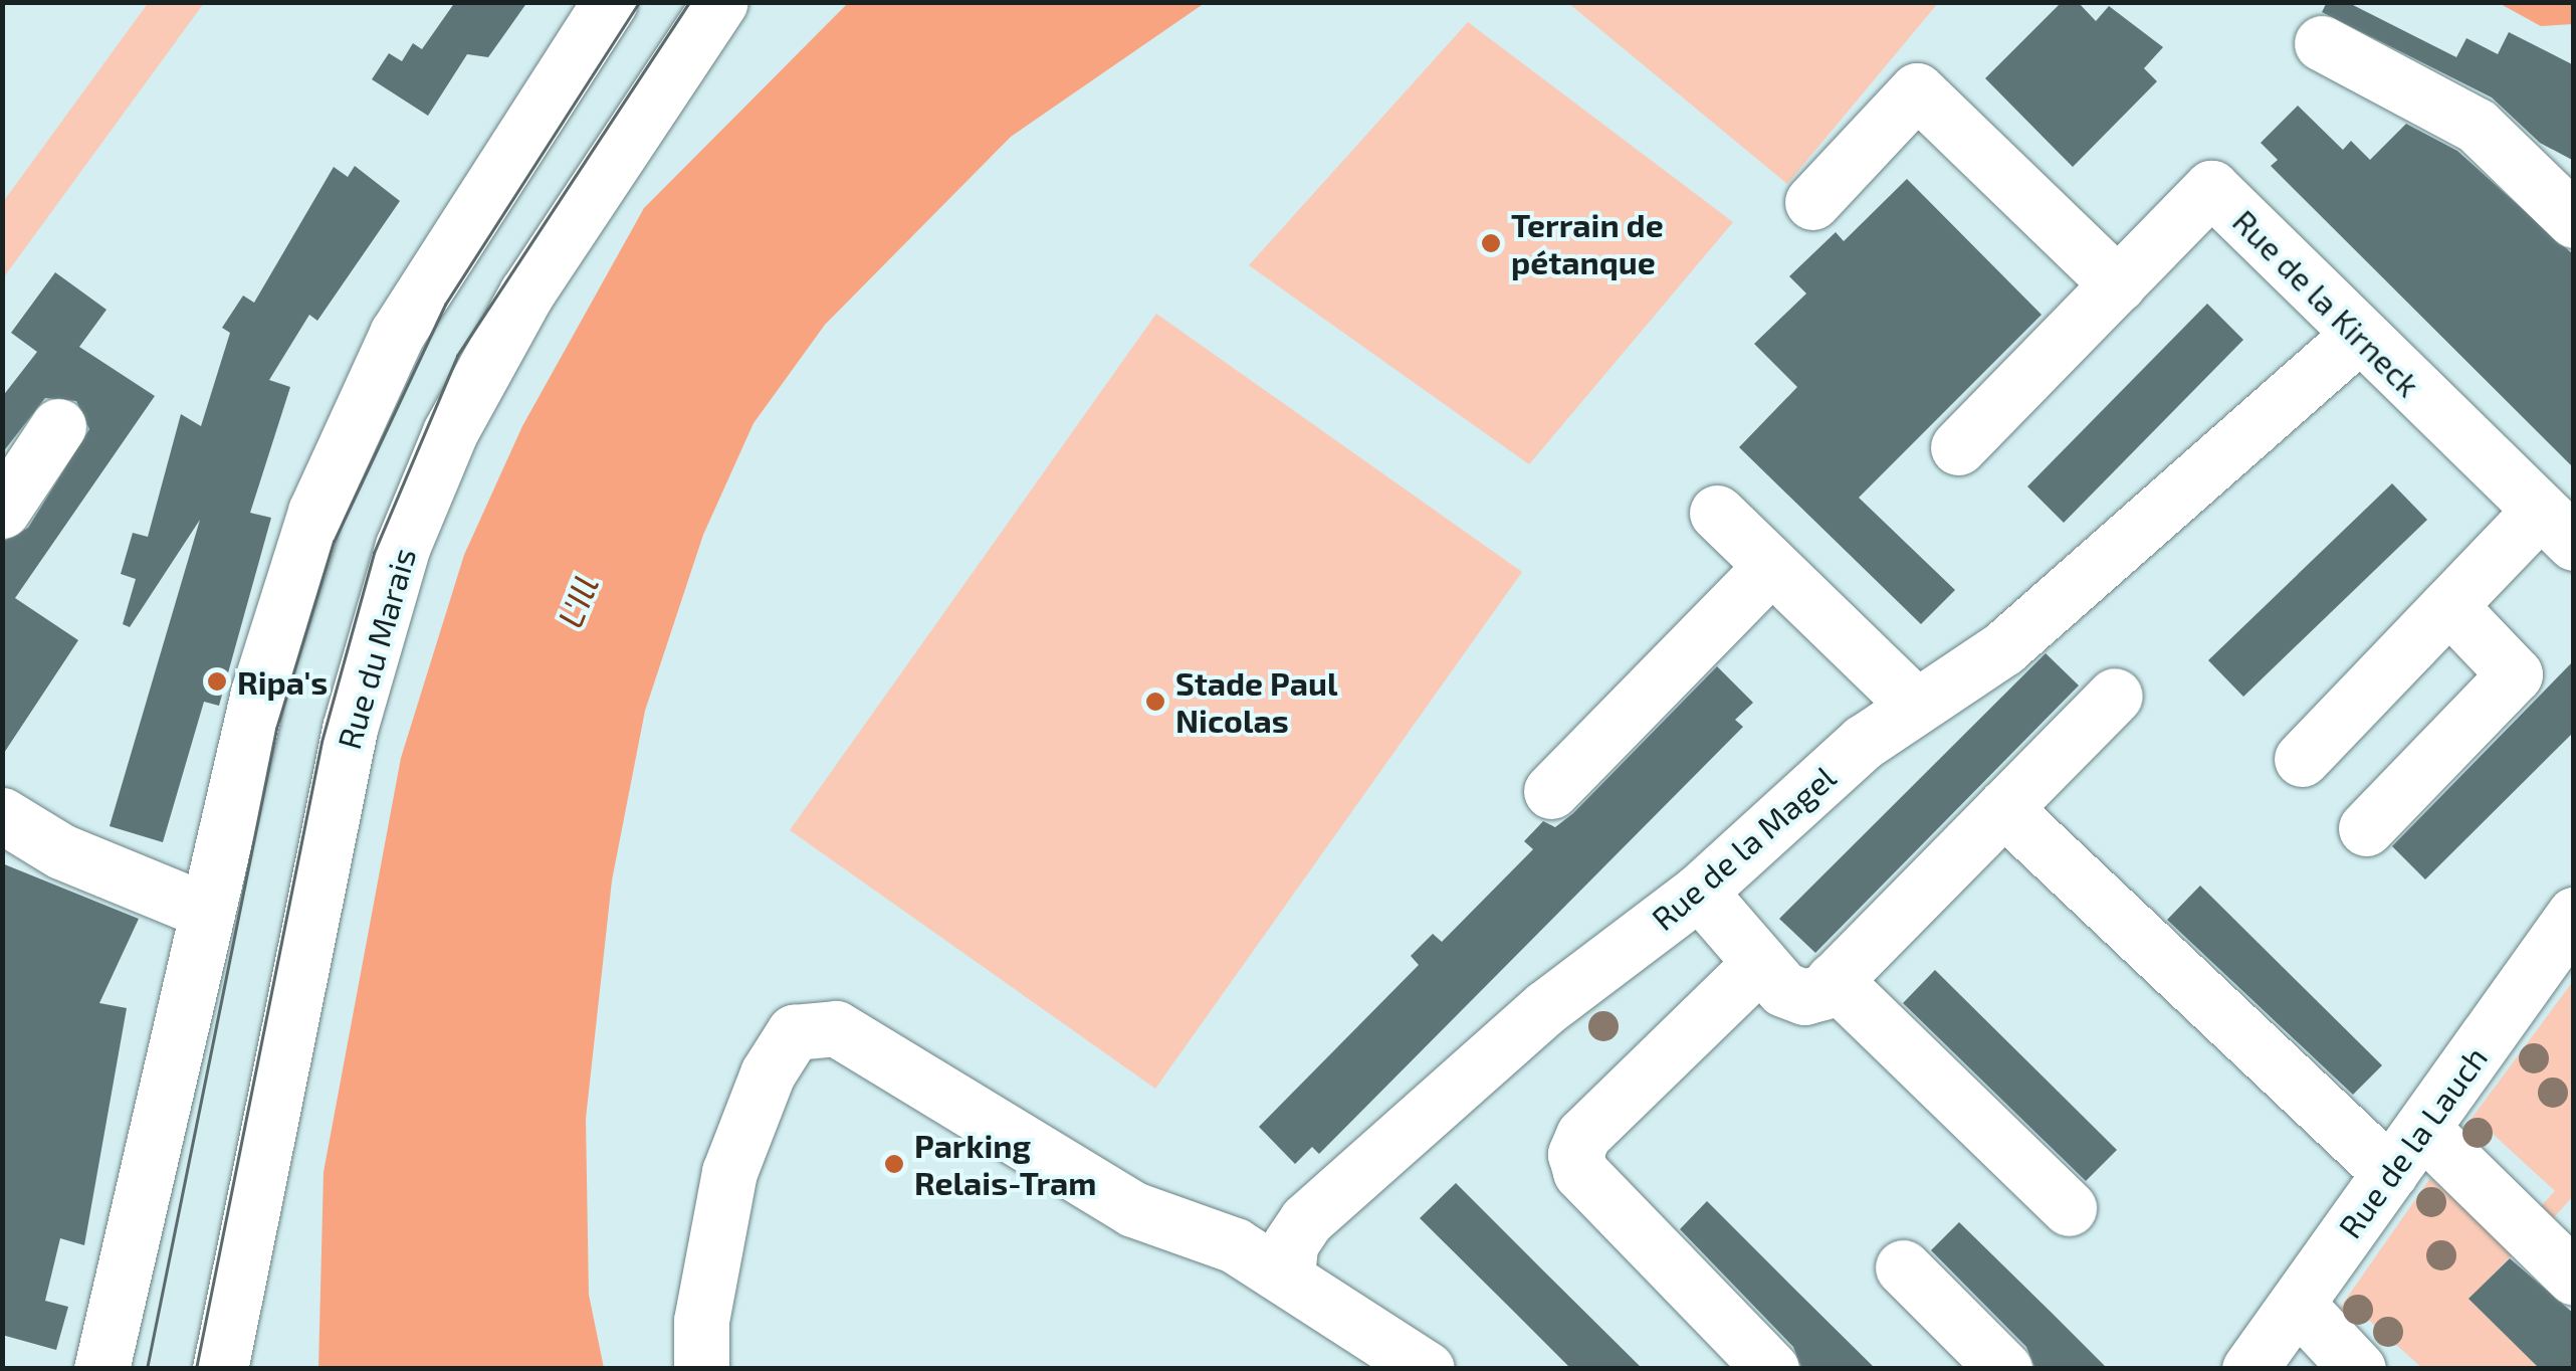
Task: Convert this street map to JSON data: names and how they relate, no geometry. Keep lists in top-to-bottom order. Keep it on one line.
{"streets":{"street":["Rue de la Kirneck","Rue du Marais","Rue de la Magel","Rue de la Lauch"]},"crossings":[["Rue de la Kirneck","Rue de la Magel"]],"water":["L'Ill"],"places":["Terrain de pétanque","Ripa's","Stade Paul Nicolas","Parking Relais-Tram"]}
